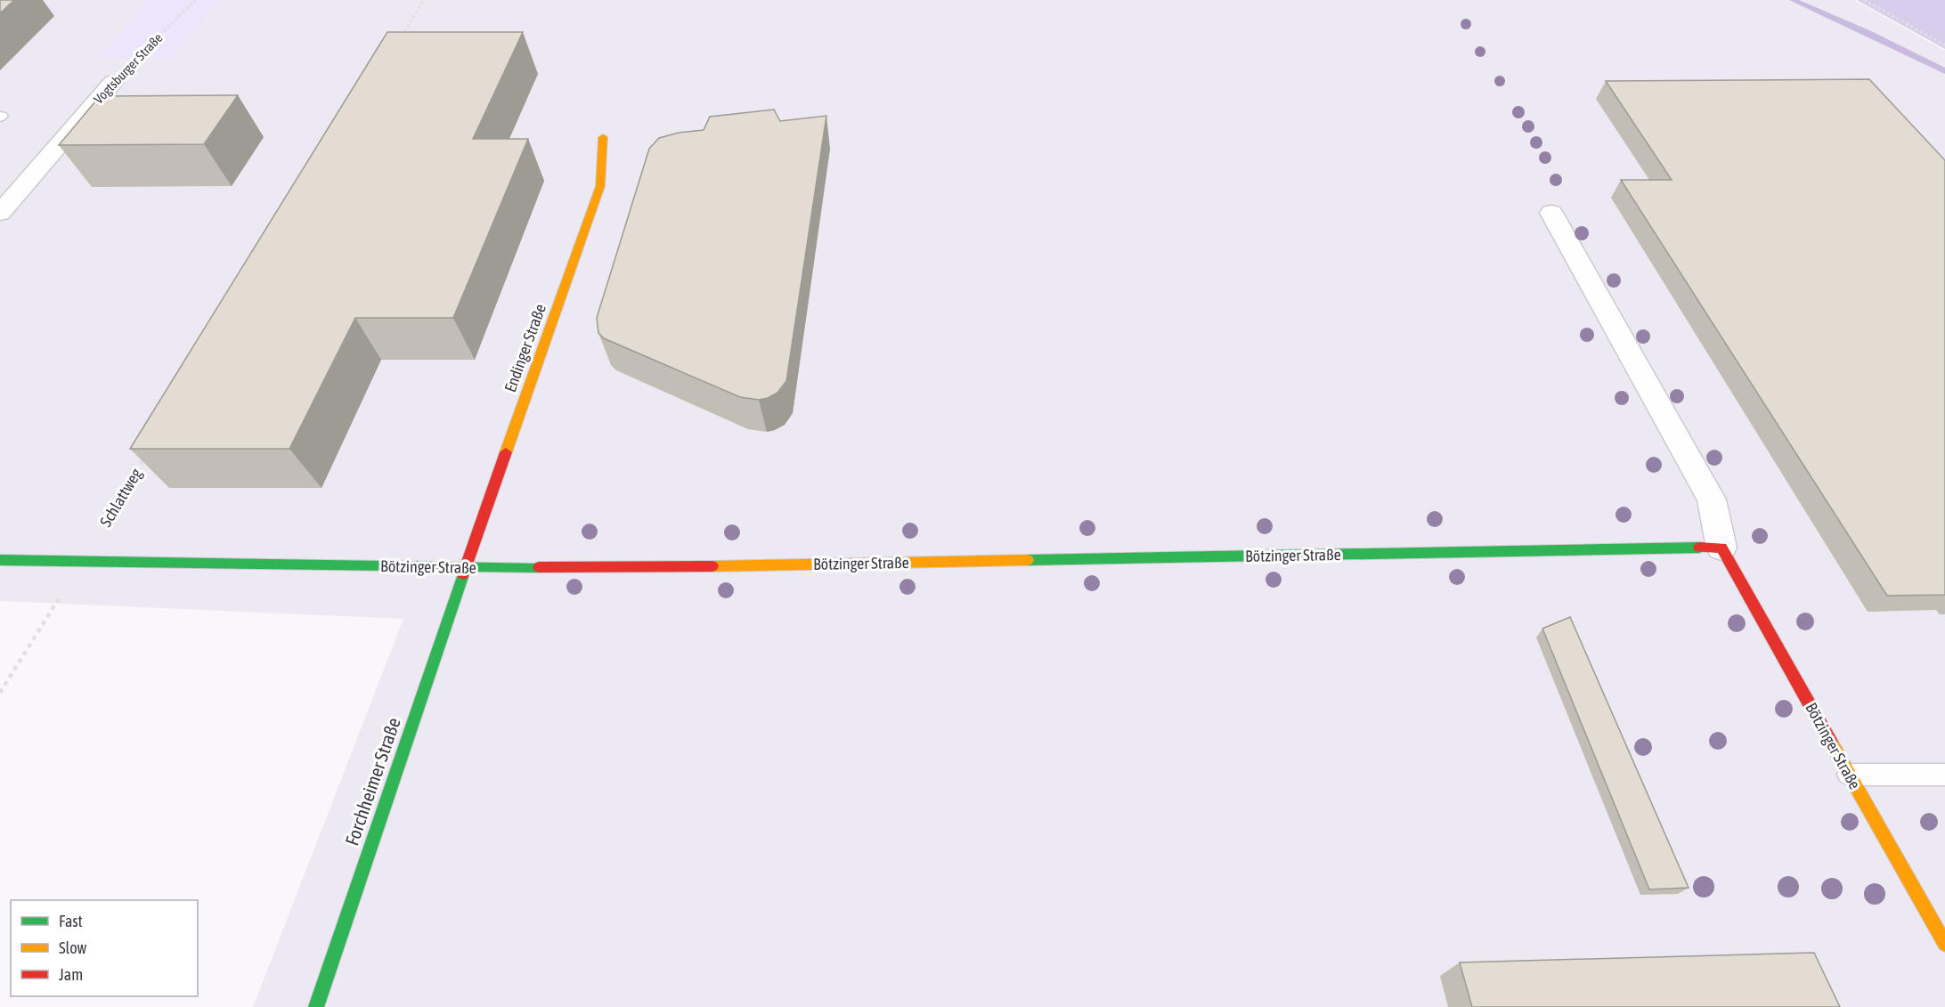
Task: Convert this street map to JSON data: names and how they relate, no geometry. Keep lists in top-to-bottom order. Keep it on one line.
{"streets":{"street":["Vogtsburger Straße","Endinger Straße","Bötzinger Straße","Forchheimer Straße"],"path":["Schlattweg"]},"crossings":[["Endinger Straße","Bötzinger Straße"],["Endinger Straße","Forchheimer Straße"],["Schlattweg","Bötzinger Straße"],["Bötzinger Straße","Forchheimer Straße"]],"legend":["Fast","Slow","Jam"]}
